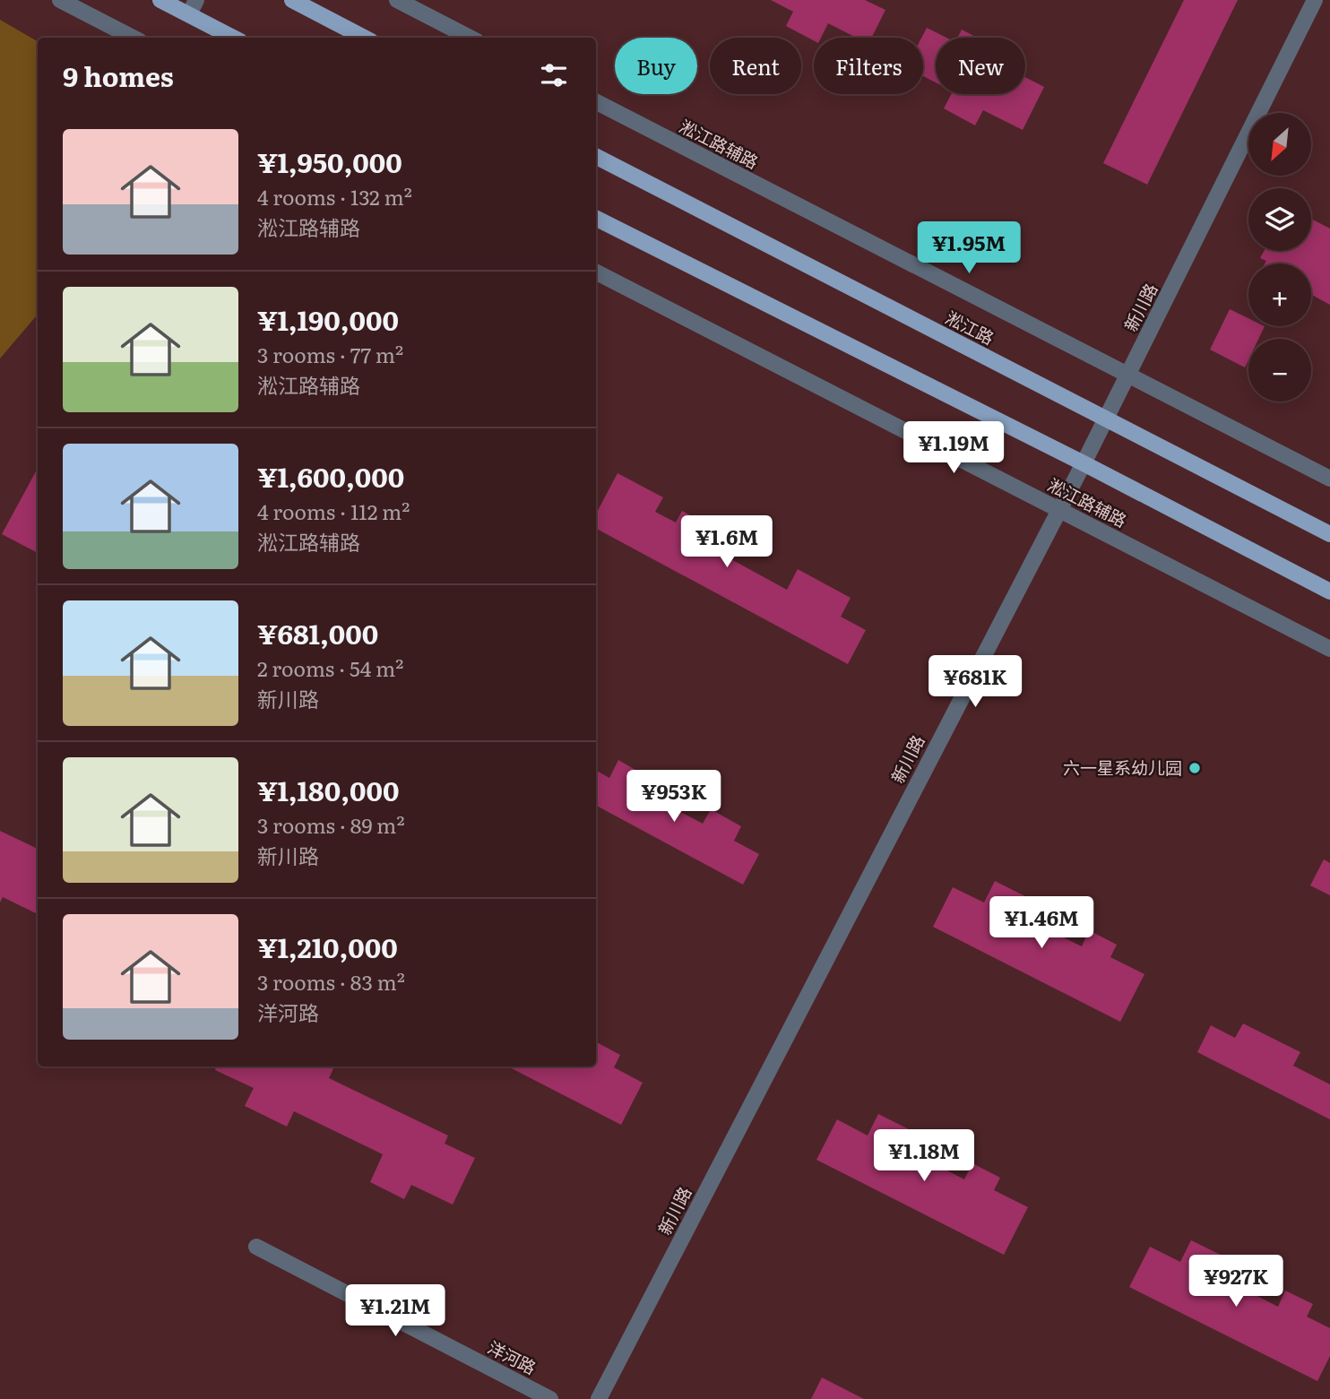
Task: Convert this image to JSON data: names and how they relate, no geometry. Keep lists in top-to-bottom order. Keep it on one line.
{"streets":{"main road":["淞江路"],"street":["淞江路辅路","新川路","洋河路"]},"crossings":[["淞江路辅路","新川路"],["新川路","淞江路"]],"places":["六一星系幼儿园"],"north":"bottom left","page":{"chip":["Buy","Rent","Filters","New"],"heading":"9 homes","map_buttons":["+","−"],"list":[{"name":"¥1,950,000","note":"4 rooms · 132 m² · 淞江路辅路"},{"name":"¥1,190,000","note":"3 rooms · 77 m² · 淞江路辅路"},{"name":"¥1,600,000","note":"4 rooms · 112 m² · 淞江路辅路"},{"name":"¥681,000","note":"2 rooms · 54 m² · 新川路"},{"name":"¥1,180,000","note":"3 rooms · 89 m² · 新川路"},{"name":"¥1,210,000","note":"3 rooms · 83 m² · 洋河路"}],"price":["¥1.95M","¥1.19M","¥1.6M","¥681K","¥953K","¥1.46M","¥1.18M","¥927K","¥1.21M"]}}
